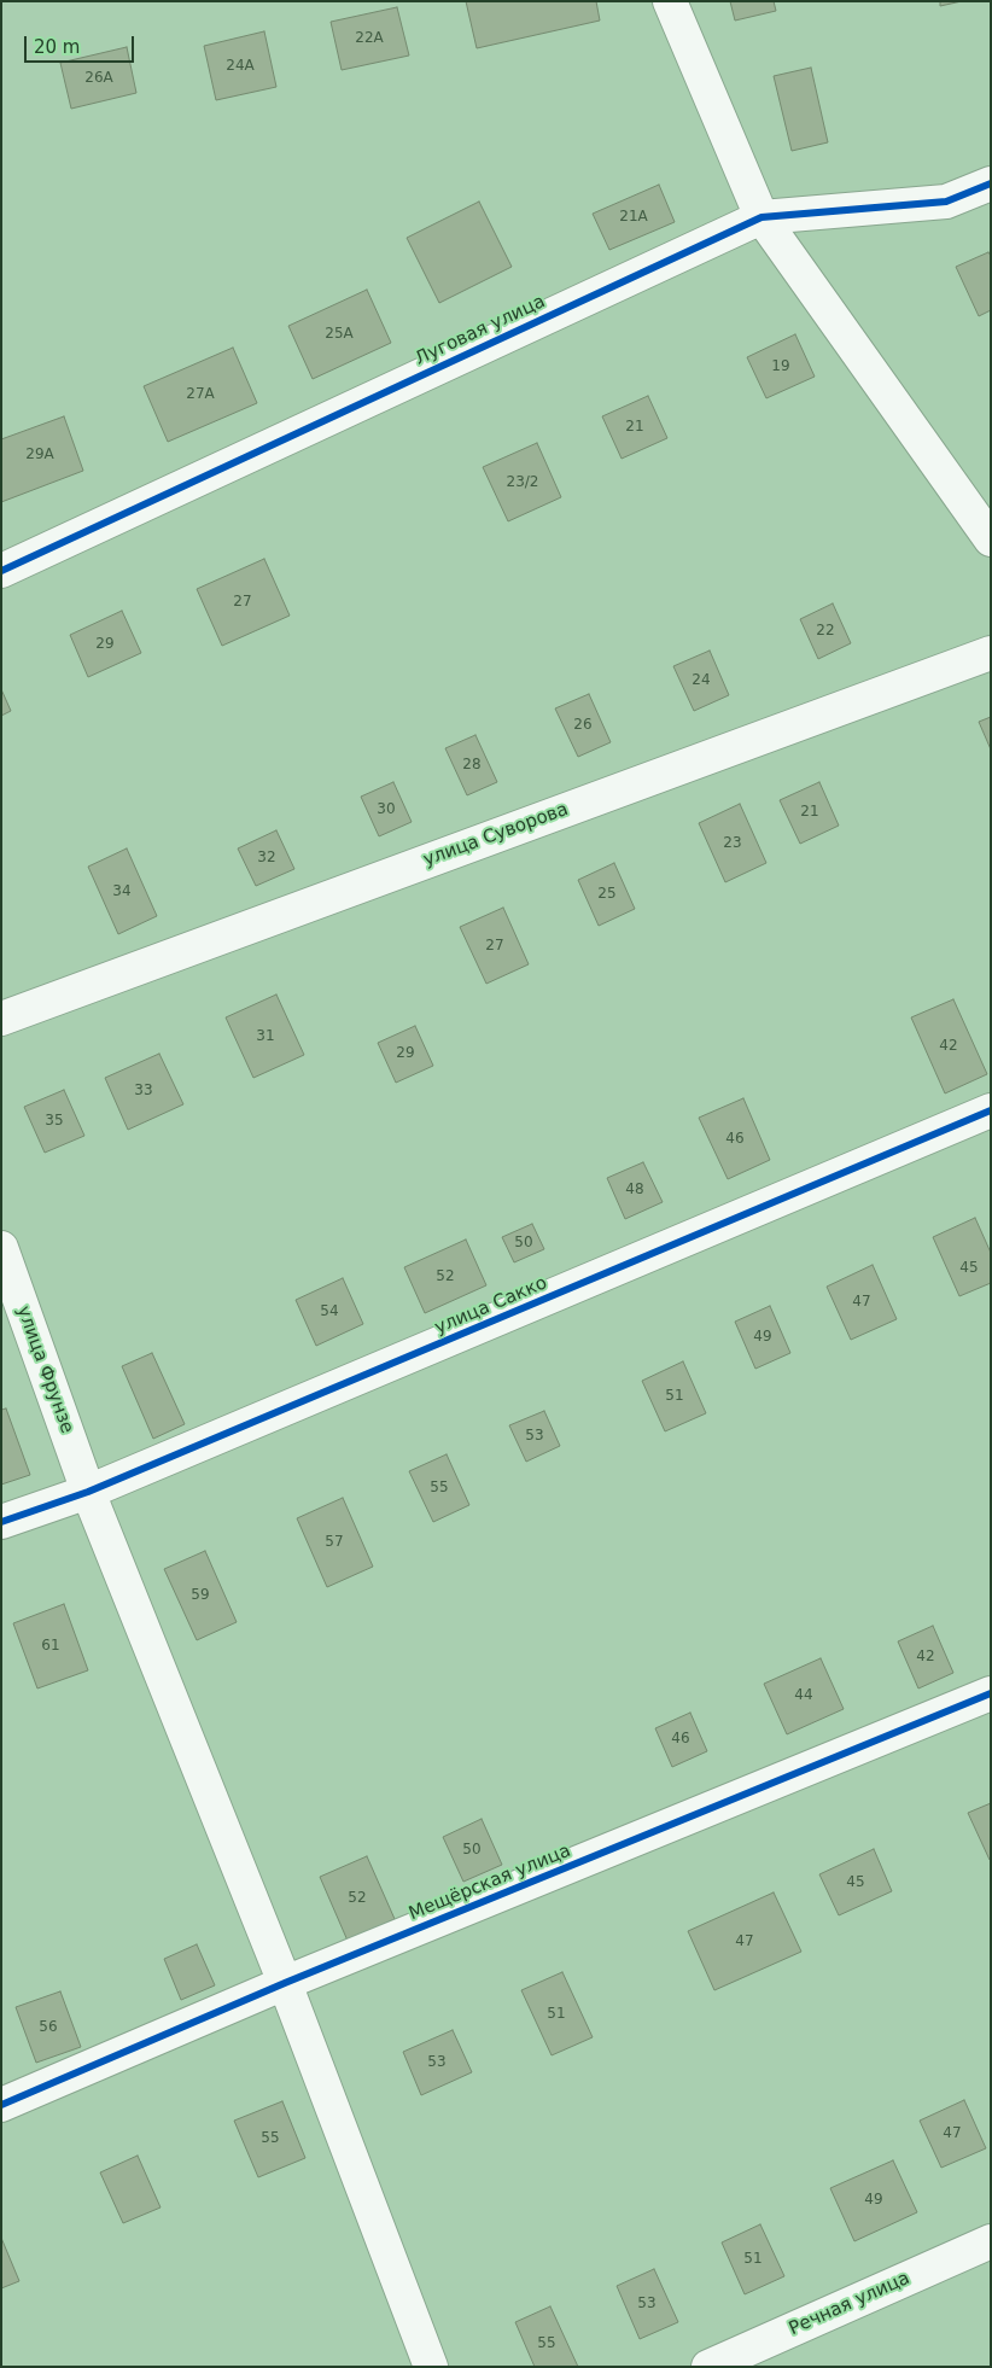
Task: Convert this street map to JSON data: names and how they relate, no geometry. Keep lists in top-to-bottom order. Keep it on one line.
{"streets":{"street":["Луговая улица","улица Суворова","улица Сакко","улица Фрунзе","Мещёрская улица","Речная улица"]},"crossings":[["улица Сакко","улица Фрунзе"],["улица Фрунзе","Мещёрская улица"]],"house_numbers":["22А","24А","26А","21А","25А","19","27А","21","29А","23/2","27","22","29","24","26","28","30","21","23","32","34","25","27","31","42","29","33","35","46","48","50","45","52","47","54","49","51","53","55","57","59","61","42","44","46","50","45","52","47","51","56","53","47","55","49","51","53","55"],"scale_bar":"20 m"}
